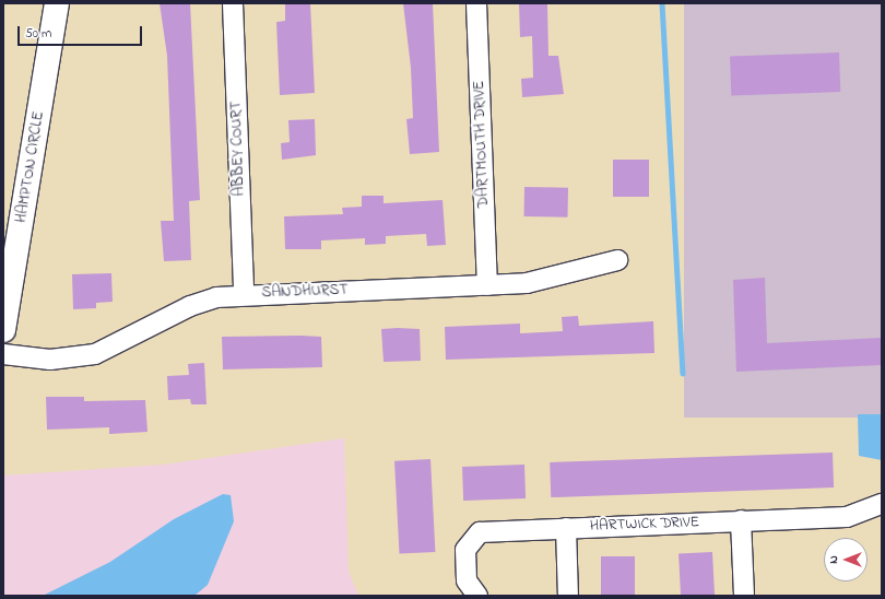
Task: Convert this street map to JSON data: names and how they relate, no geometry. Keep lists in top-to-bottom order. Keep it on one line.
{"streets":{"street":["DARTMOUTH DRIVE","ABBEY COURT","HAMPTON CIRCLE","SANDHURST","HARTWICK DRIVE"]},"crossings":[["DARTMOUTH DRIVE","SANDHURST"],["ABBEY COURT","SANDHURST"]],"scale_bar":"50 m","north":"left"}
